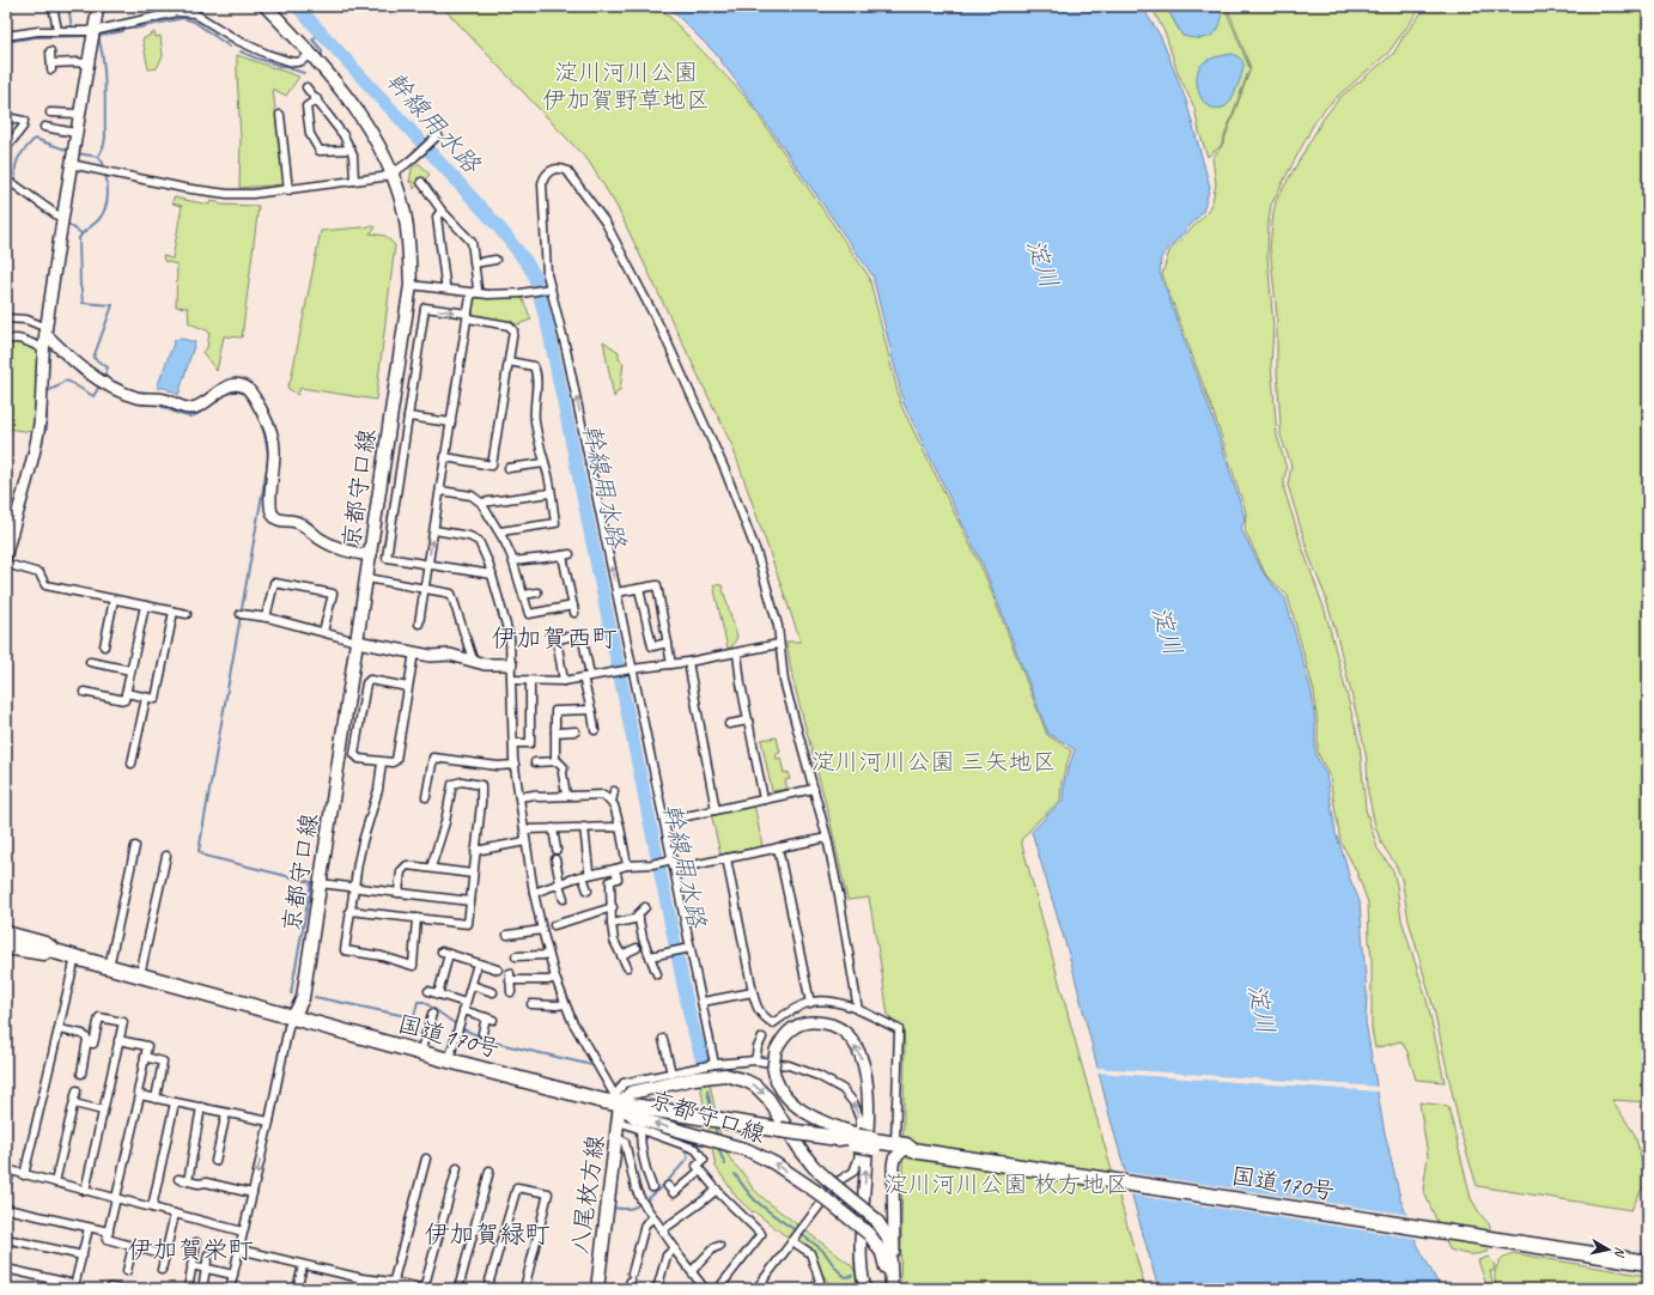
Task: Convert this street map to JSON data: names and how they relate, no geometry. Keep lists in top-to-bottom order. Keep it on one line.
{"streets":{"highway":["国道170号"],"main road":["京都守口線","八尾枚方線"]},"crossings":[["京都守口線","国道170号"],["京都守口線","八尾枚方線"],["国道170号","八尾枚方線"]],"districts":["伊加賀西町","伊加賀緑町","伊加賀栄町"],"water":["幹線用水路","淀川"],"parks":["淀川河川公園 伊加賀野草地区","淀川河川公園 三矢地区","淀川河川公園 枚方地区"],"north":"right"}
